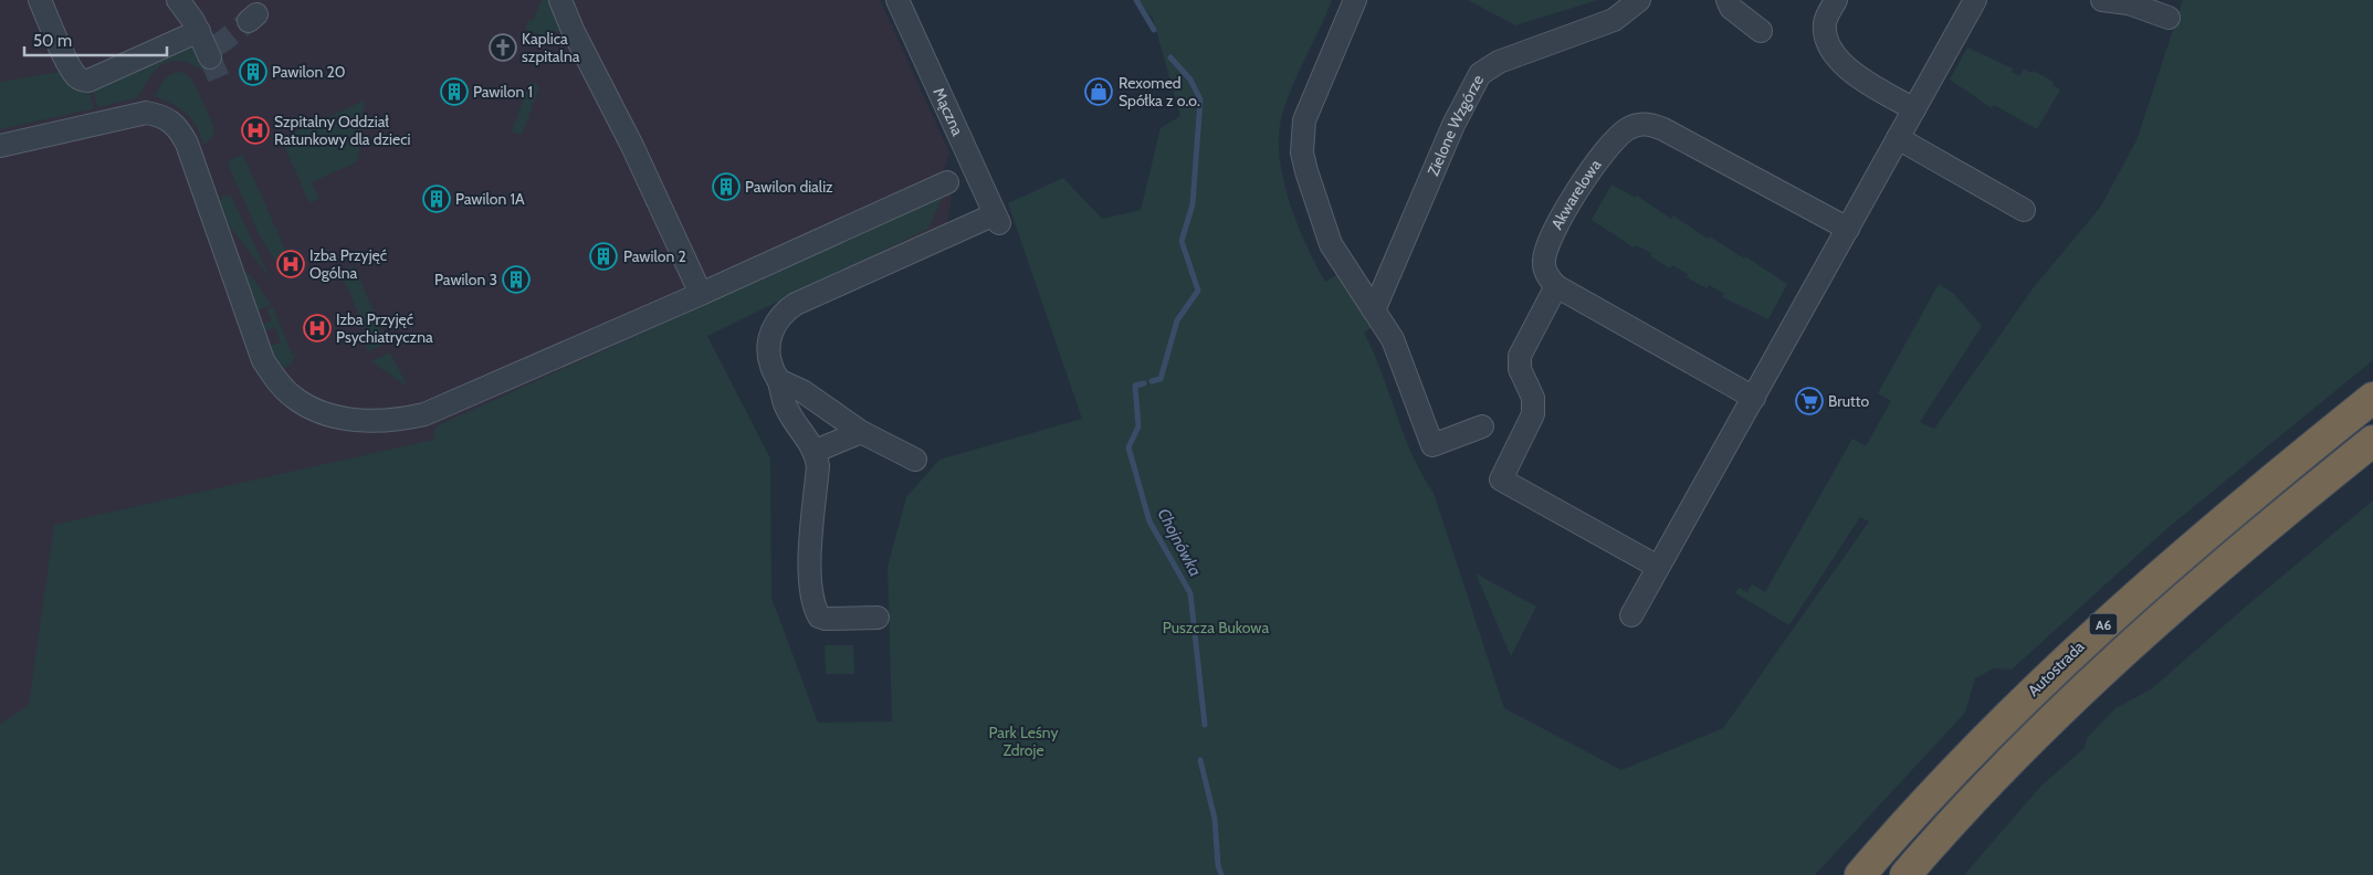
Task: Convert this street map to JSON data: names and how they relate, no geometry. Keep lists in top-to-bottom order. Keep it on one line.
{"streets":{"highway":["A6","Autostrada"],"street":["Mączna","Zielone Wzgórze","Akwarelowa"]},"water":["Chojnówka"],"parks":["Puszcza Bukowa","Park Leśny Zdroje"],"places":{"church":["Kaplica szpitalna"],"building":["Pawilon 20","Pawilon 1","Pawilon dializ","Pawilon 1A","Pawilon 2","Pawilon 3"],"shop":["Rexomed Spółka z o.o."],"hospital":["Szpitalny Oddział Ratunkowy dla dzieci","Izba Przyjęć Ogólna","Izba Przyjęć Psychiatryczna"],"supermarket":["Brutto"]},"scale_bar":"50 m"}
